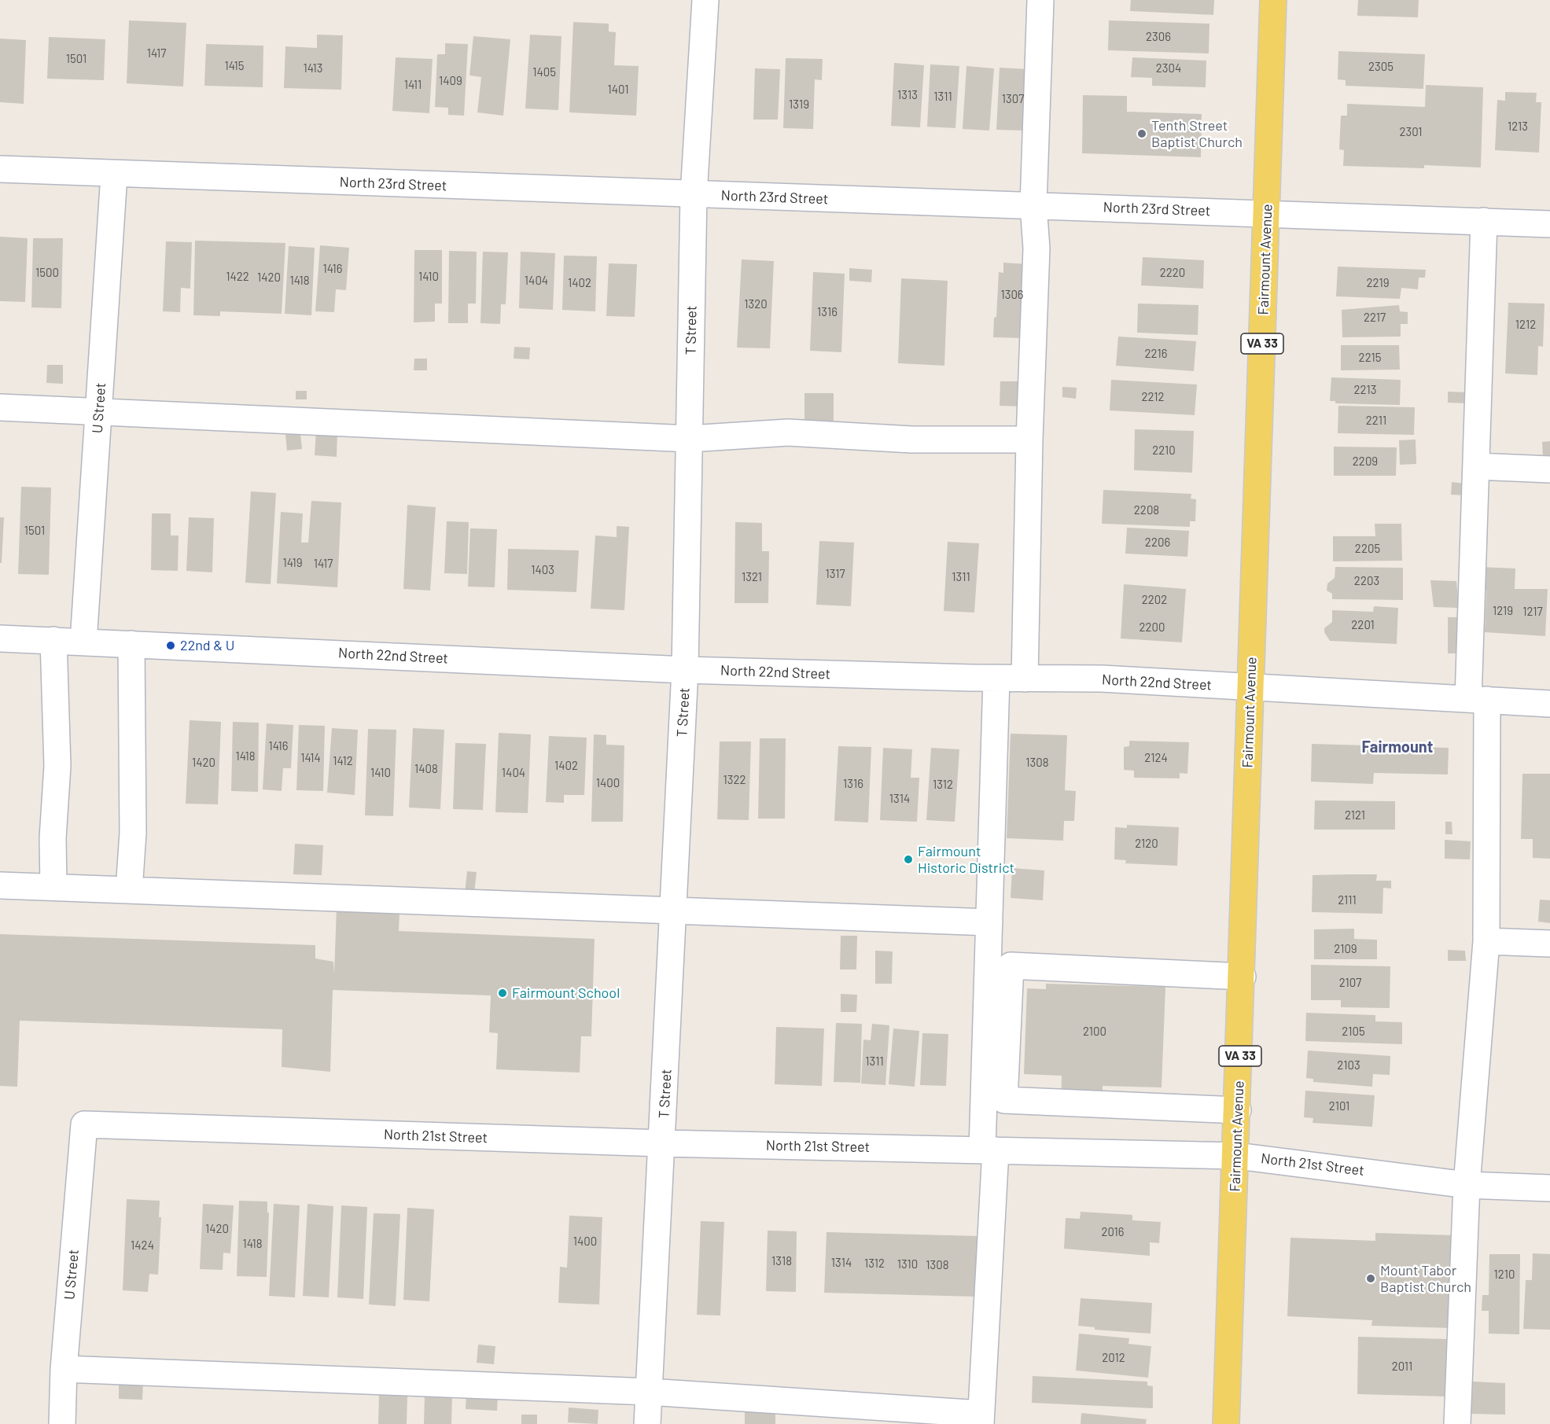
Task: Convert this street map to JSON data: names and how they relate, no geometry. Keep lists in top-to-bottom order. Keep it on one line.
{"streets":{"main road":["Fairmount Avenue","VA 33"],"street":["North 23rd Street","T Street","U Street","North 22nd Street","North 21st Street"]},"crossings":[["North 23rd Street","Fairmount Avenue"],["North 23rd Street","T Street"],["North 23rd Street","U Street"],["Fairmount Avenue","North 22nd Street"],["Fairmount Avenue","North 21st Street"],["T Street","North 22nd Street"],["T Street","North 21st Street"],["U Street","North 22nd Street"],["U Street","North 21st Street"]],"districts":["Fairmount"],"places":["Tenth Street Baptist Church","22nd & U","Fairmount Historic District","Fairmount School","Mount Tabor Baptist Church"],"house_numbers":["2306","1417","1501","1415","2305","1413","2304","1405","1409","1411","1401","1313","1311","1307","1319","1213","2301","1416","1500","2220","1422","1410","1420","1418","1404","1402","2219","1306","1320","1316","2217","1212","2216","2215","2213","2212","2211","2210","2209","2208","1501","2206","2205","1419","1417","1403","1317","1321","1311","2203","2202","1219","1217","2201","2200","1416","1418","1414","2124","1412","1420","1308","1402","1408","1410","1404","1322","1400","1316","1312","1314","2121","2120","2111","2109","2107","2100","2105","1311","2103","2101","1420","2016","1400","1418","1424","1318","1314","1312","1310","1308","1210","2012","2011"]}
